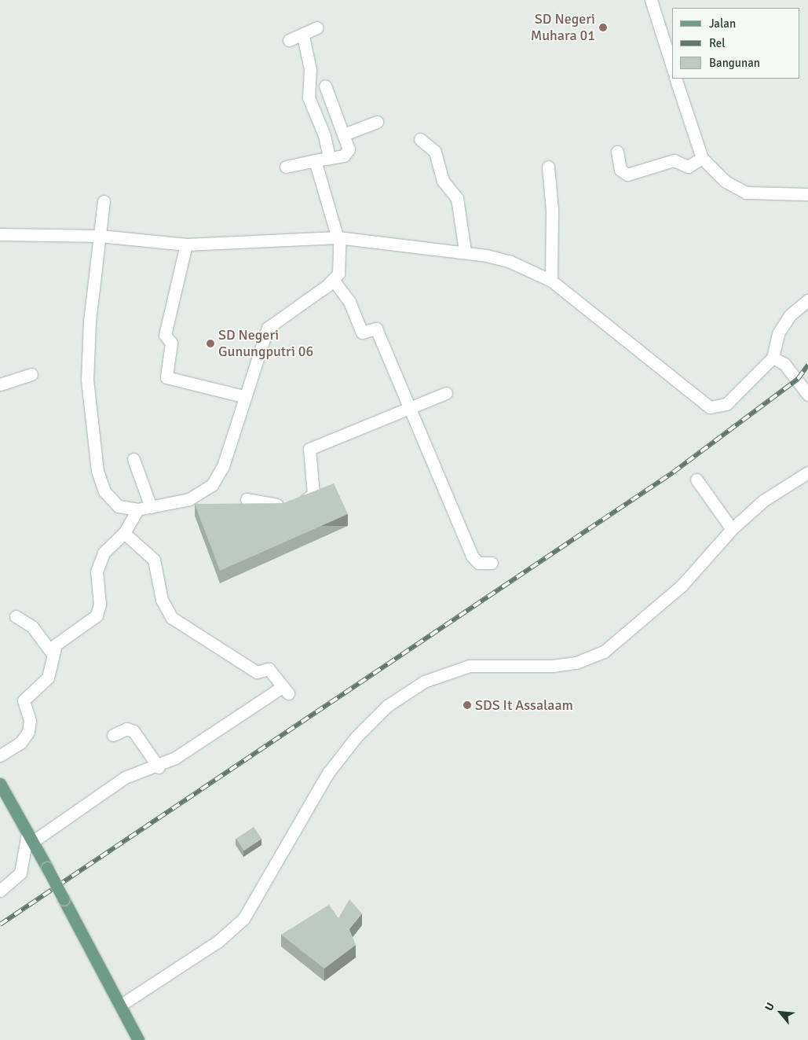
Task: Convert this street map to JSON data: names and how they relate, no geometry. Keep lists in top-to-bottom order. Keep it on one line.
{"places":["SD Negeri Muhara 01","SD Negeri Gunungputri 06","SDS It Assalaam"],"legend":["Jalan","Rel","Bangunan"],"north":"top left"}
